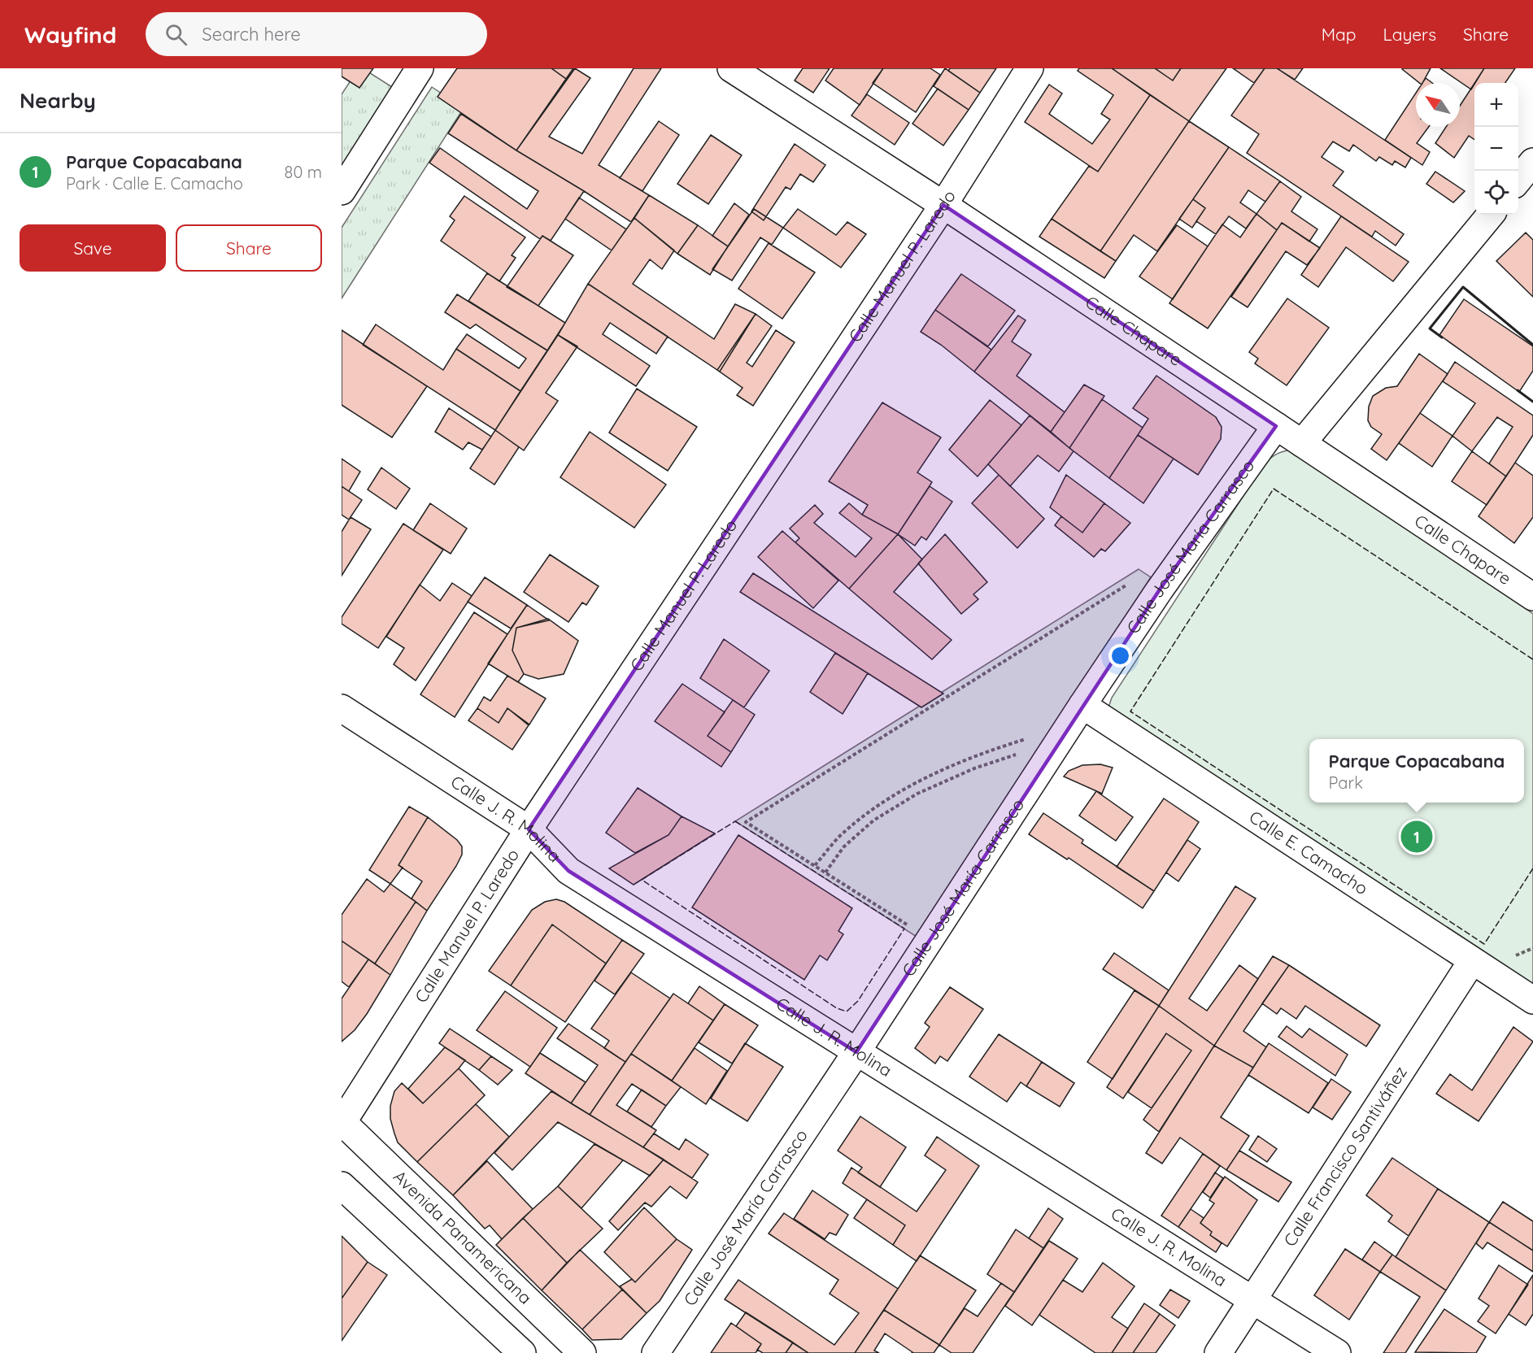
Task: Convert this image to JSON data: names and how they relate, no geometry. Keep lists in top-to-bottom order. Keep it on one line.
{"streets":{"street":["Calle Manuel P. Laredo","Calle Chapare","Calle José María Carrasco","Calle J. R. Molina","Calle E. Camacho","Calle Francisco Santiváñez","Avenida Panamericana"]},"crossings":[["Calle Manuel P. Laredo","Calle Chapare"],["Calle Manuel P. Laredo","Calle J. R. Molina"],["Calle Manuel P. Laredo","Avenida Panamericana"],["Calle Chapare","Calle José María Carrasco"],["Calle José María Carrasco","Calle J. R. Molina"],["Calle José María Carrasco","Calle E. Camacho"],["Calle J. R. Molina","Calle Francisco Santiváñez"],["Calle E. Camacho","Calle Francisco Santiváñez"]],"north":"top left","page":{"header":"Wayfind","search":"Search here","nav":["Map","Layers","Share"],"heading":"Nearby","map_buttons":["+","−"],"list":[{"mark":"1","name":"Parque Copacabana","note":"Park · Calle E. Camacho","value":"80 m"}],"buttons":["Save","Share"],"popup":["Parque Copacabana","Park"],"pins":"1"}}
